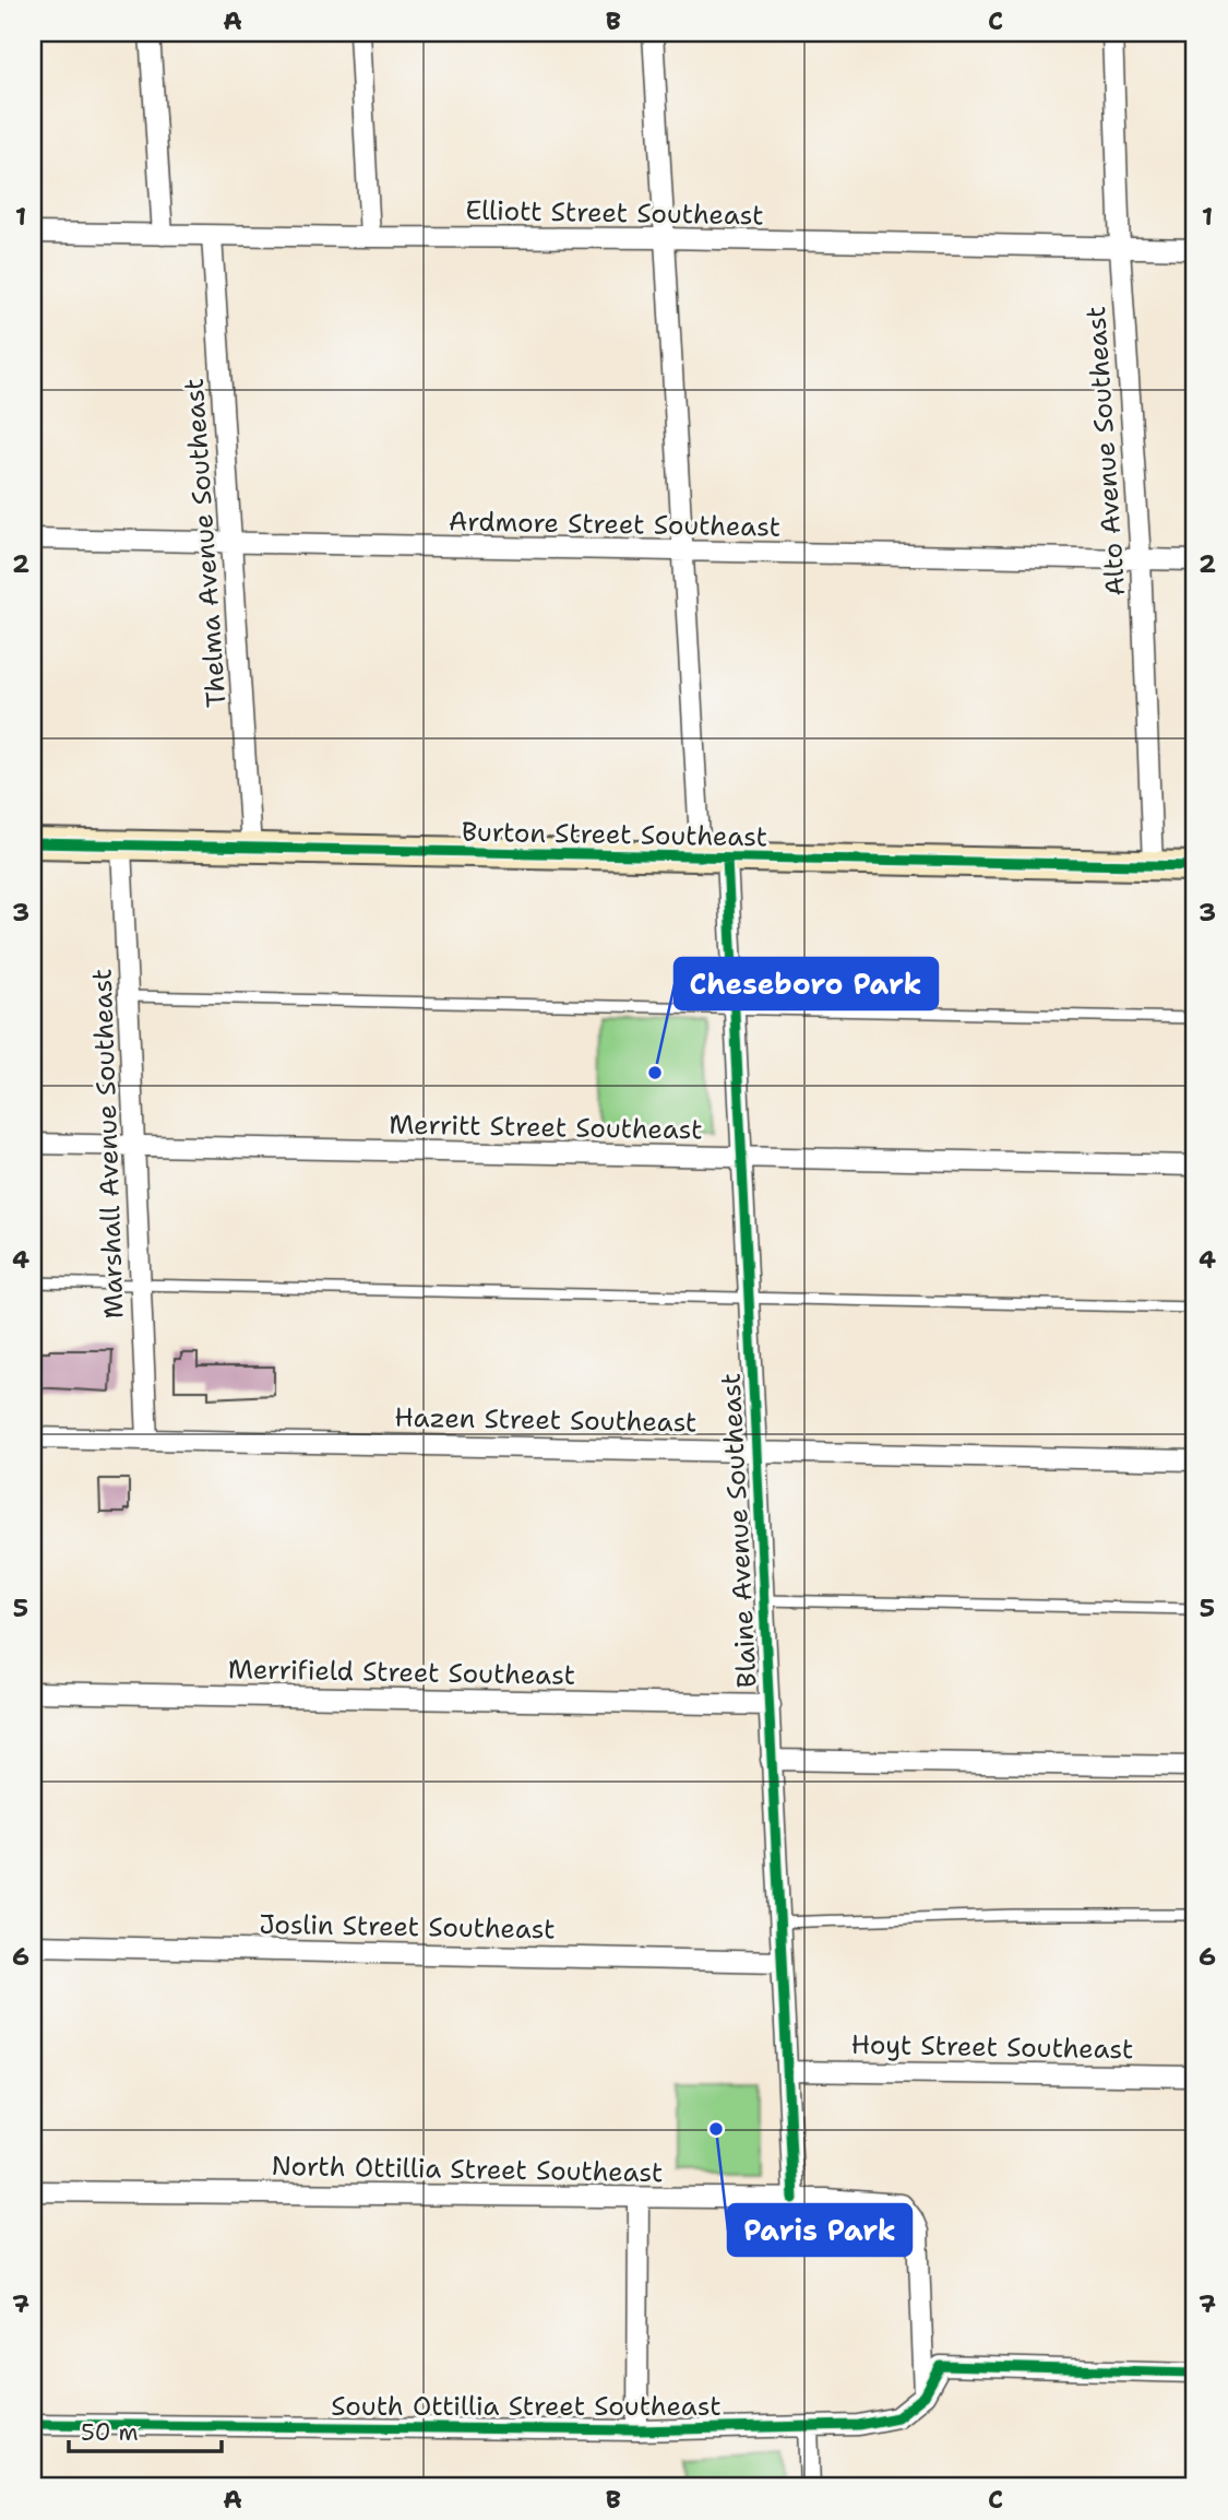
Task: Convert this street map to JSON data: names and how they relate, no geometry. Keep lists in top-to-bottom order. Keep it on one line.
{"streets":{"main road":["Burton Street Southeast"],"street":["Elliott Street Southeast","Alto Avenue Southeast","Ardmore Street Southeast","Thelma Avenue Southeast","Merritt Street Southeast","Marshall Avenue Southeast","Hazen Street Southeast","Blaine Avenue Southeast","Merrifield Street Southeast","Joslin Street Southeast","Hoyt Street Southeast","North Ottillia Street Southeast","South Ottillia Street Southeast"]},"crossings":[["Elliott Street Southeast","Alto Avenue Southeast"],["Elliott Street Southeast","Thelma Avenue Southeast"],["Elliott Street Southeast","Blaine Avenue Southeast"],["Alto Avenue Southeast","Ardmore Street Southeast"],["Alto Avenue Southeast","Burton Street Southeast"],["Ardmore Street Southeast","Thelma Avenue Southeast"],["Ardmore Street Southeast","Blaine Avenue Southeast"],["Thelma Avenue Southeast","Burton Street Southeast"],["Burton Street Southeast","Marshall Avenue Southeast"],["Burton Street Southeast","Blaine Avenue Southeast"],["Merritt Street Southeast","Marshall Avenue Southeast"],["Merritt Street Southeast","Blaine Avenue Southeast"],["Marshall Avenue Southeast","Hazen Street Southeast"],["Hazen Street Southeast","Blaine Avenue Southeast"],["Blaine Avenue Southeast","Merrifield Street Southeast"],["Blaine Avenue Southeast","Joslin Street Southeast"],["Blaine Avenue Southeast","Hoyt Street Southeast"],["Blaine Avenue Southeast","North Ottillia Street Southeast"],["North Ottillia Street Southeast","South Ottillia Street Southeast"]],"places":["Cheseboro Park","Paris Park"],"scale_bar":"50 m","grid":{"columns":["A","B","C"],"rows":["1","2","3","4","5","6","7"]}}
